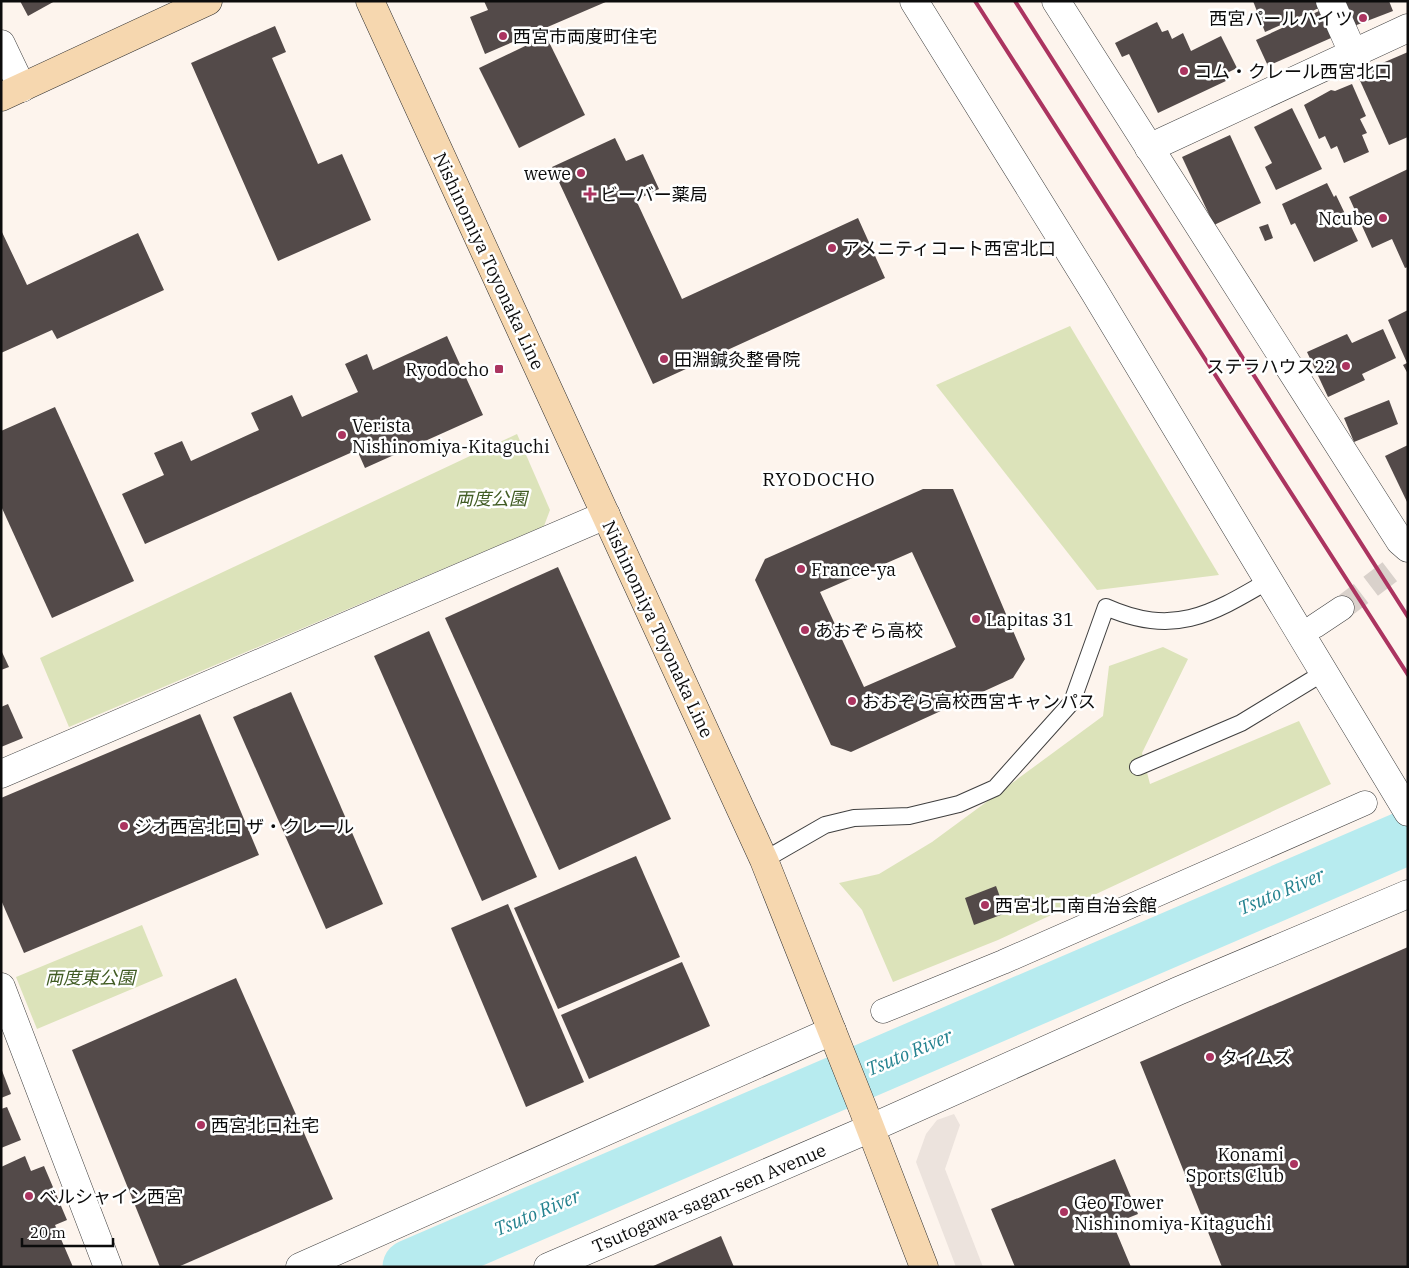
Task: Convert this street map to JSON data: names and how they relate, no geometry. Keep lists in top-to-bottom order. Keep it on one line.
{"streets":{"main road":["Nishinomiya Toyonaka Line"],"street":["Tsutogawa-sagan-sen Avenue"]},"crossings":[["Nishinomiya Toyonaka Line","Tsutogawa-sagan-sen Avenue"]],"districts":["RYODOCHO"],"water":["Tsuto River"],"parks":["両度公園","両度東公園"],"places":{"other":["西宮パールハイツ","西宮市両度町住宅","コム・クレール西宮北口","wewe","Ncube","アメニティコート西宮北口","田淵鍼灸整骨院","ステラハウス22","Verista Nishinomiya-Kitaguchi","France-ya","Lapitas 31","あおぞら高校","おおぞら高校西宮キャンパス","ジオ西宮北口 ザ・クレール","西宮北口南自治会館","タイムズ","西宮北口社宅","Konami Sports Club","ベルシャイン西宮","Geo Tower Nishinomiya-Kitaguchi"],"health":["ビーバー薬局"],"transit":["Ryodocho"]},"scale_bar":"20 m"}
